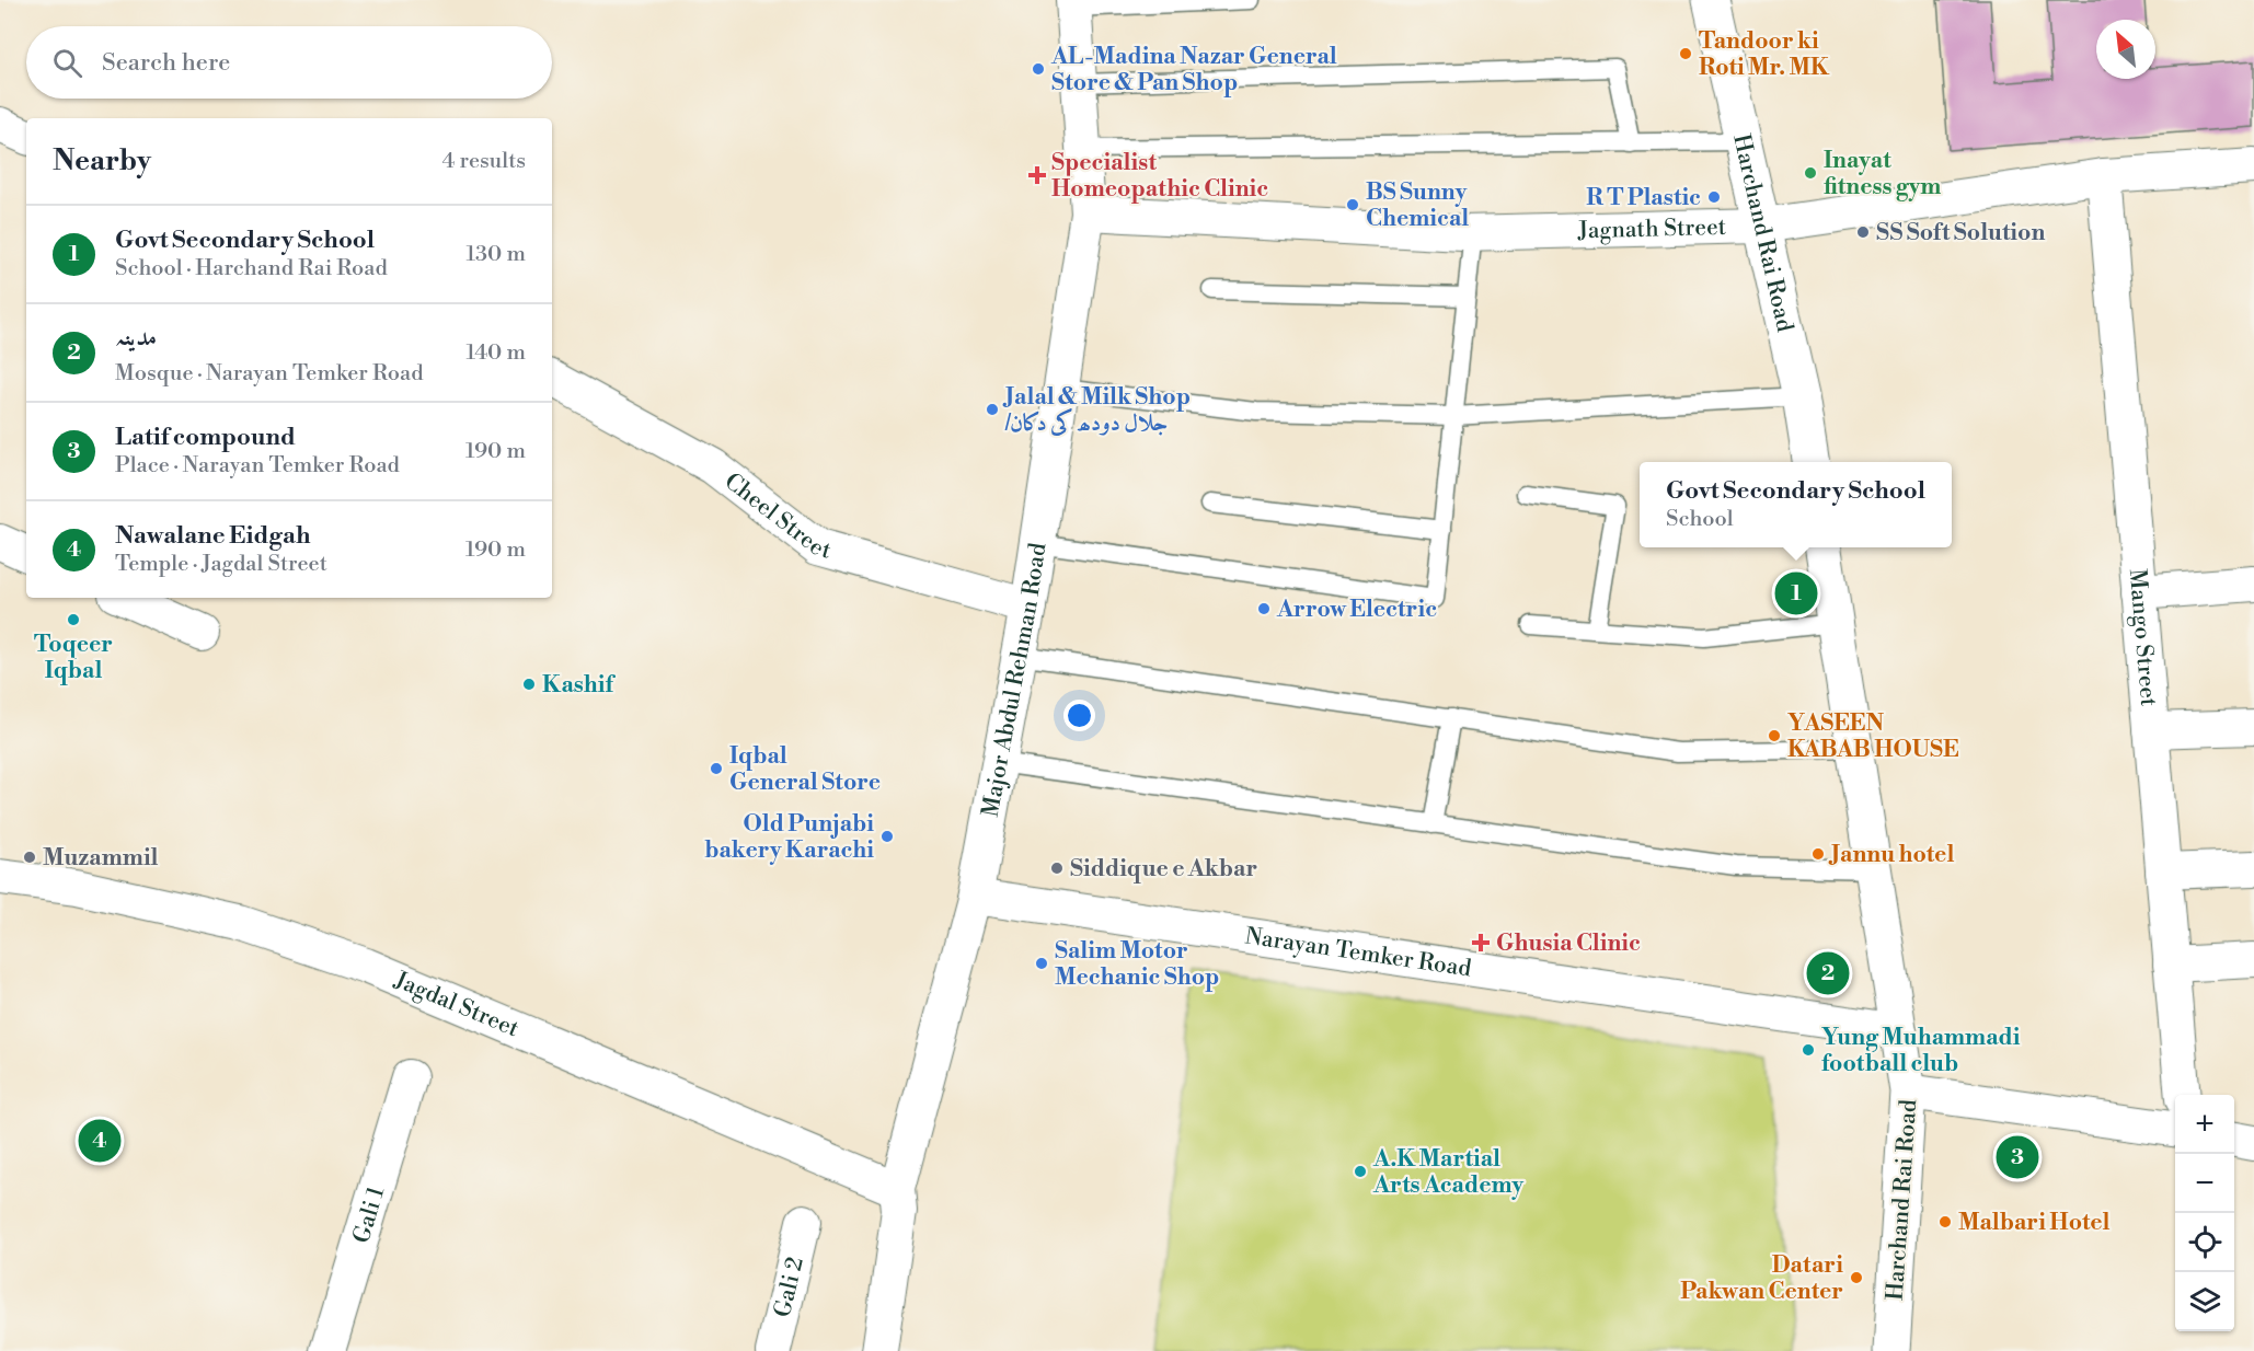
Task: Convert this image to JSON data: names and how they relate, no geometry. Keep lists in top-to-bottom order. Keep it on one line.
{"streets":{"main road":["Harchand Rai Road"],"street":["Jagnath Street","Cheel Street","Mango Street","Major Abdul Rehman Road","Narayan Temker Road","Jagdal Street","Gali 1","Gali 2"]},"crossings":[["Jagnath Street","Harchand Rai Road"],["Jagnath Street","Mango Street"],["Jagnath Street","Major Abdul Rehman Road"],["Harchand Rai Road","Narayan Temker Road"],["Cheel Street","Major Abdul Rehman Road"],["Major Abdul Rehman Road","Narayan Temker Road"],["Major Abdul Rehman Road","Jagdal Street"]],"places":{"other":["Tandoor ki Roti Mr. MK","AL-Madina Nazar General Store & Pan Shop","Inayat fitness gym","R T Plastic","BS Sunny Chemical","SS Soft Solution","Jalal & Milk Shop /جلال دودھ کی دکان","Arrow Electric","Toqeer Iqbal","Kashif","YASEEN KABAB HOUSE","Iqbal General Store","Old Punjabi bakery Karachi","Jannu hotel","Muzammil","Siddique e Akbar","Salim Motor Mechanic Shop","Yung Muhammadi football club","A.K Martial Arts Academy","Malbari Hotel","Datari Pakwan Center"],"health":["Specialist Homeopathic Clinic","Ghusia Clinic"]},"north":"top left","page":{"search":"Search here","heading":["Nearby","4 results"],"list":[{"mark":"1","name":"Govt Secondary School","note":"School · Harchand Rai Road","value":"130 m"},{"mark":"2","name":"مدینہ","note":"Mosque · Narayan Temker Road","value":"140 m"},{"mark":"3","name":"Latif compound","note":"Place · Narayan Temker Road","value":"190 m"},{"mark":"4","name":"Nawalane Eidgah","note":"Temple · Jagdal Street","value":"190 m"}],"popup":["Govt Secondary School","School"],"pins":["1","2","4","3"],"map_buttons":["+","−"]}}
